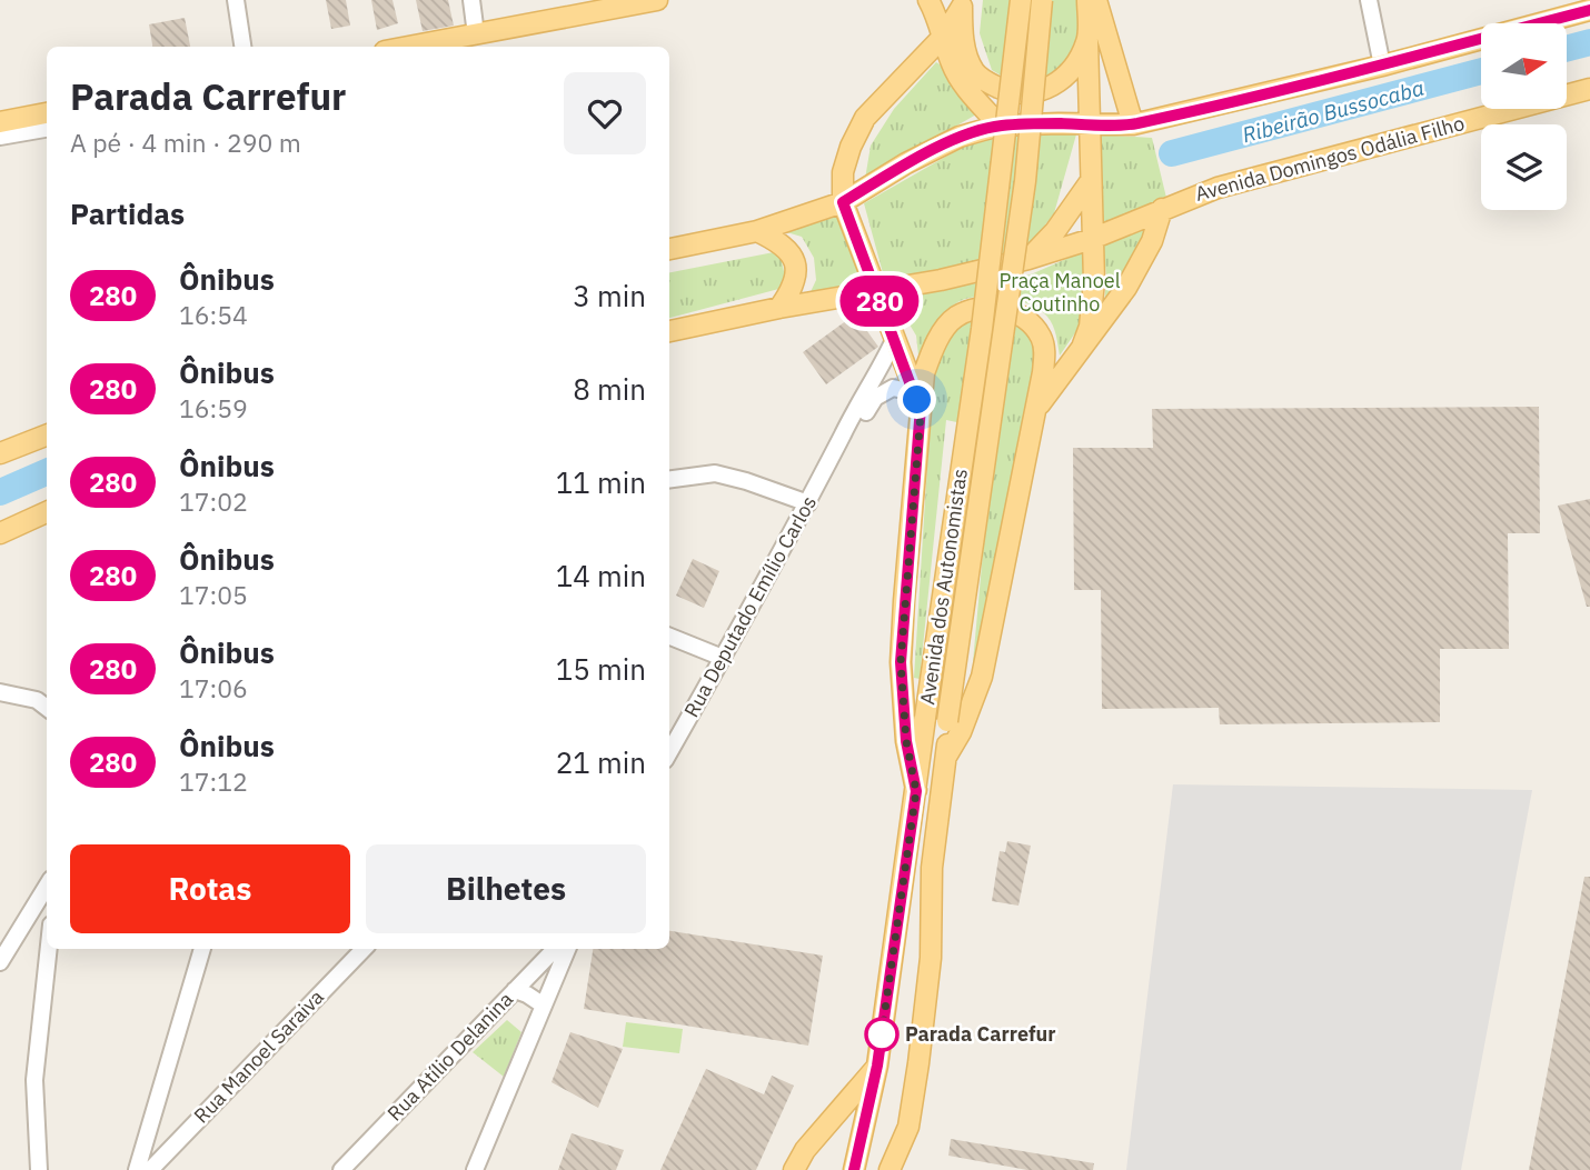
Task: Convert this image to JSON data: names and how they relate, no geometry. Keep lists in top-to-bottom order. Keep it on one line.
{"streets":{"main road":["Avenida Domingos Odália Filho","Avenida dos Autonomistas"],"street":["Rua Deputado Emílio Carlos","Rua Manoel Saraiva","Rua Atílio Delanina"]},"water":["Ribeirão Bussocaba"],"parks":["Praça Manoel Coutinho"],"places":["Parada Carrefur"],"lines":["bus line 280"],"north":"right","page":{"on_map":"280","heading":[["Parada Carrefur","A pé · 4 min · 290 m"],"Partidas"],"list":[{"mark":"280","name":"Ônibus","note":"16:54","value":"3 min"},{"mark":"280","name":"Ônibus","note":"16:59","value":"8 min"},{"mark":"280","name":"Ônibus","note":"17:02","value":"11 min"},{"mark":"280","name":"Ônibus","note":"17:05","value":"14 min"},{"mark":"280","name":"Ônibus","note":"17:06","value":"15 min"},{"mark":"280","name":"Ônibus","note":"17:12","value":"21 min"}],"buttons":["Rotas","Bilhetes"]}}
